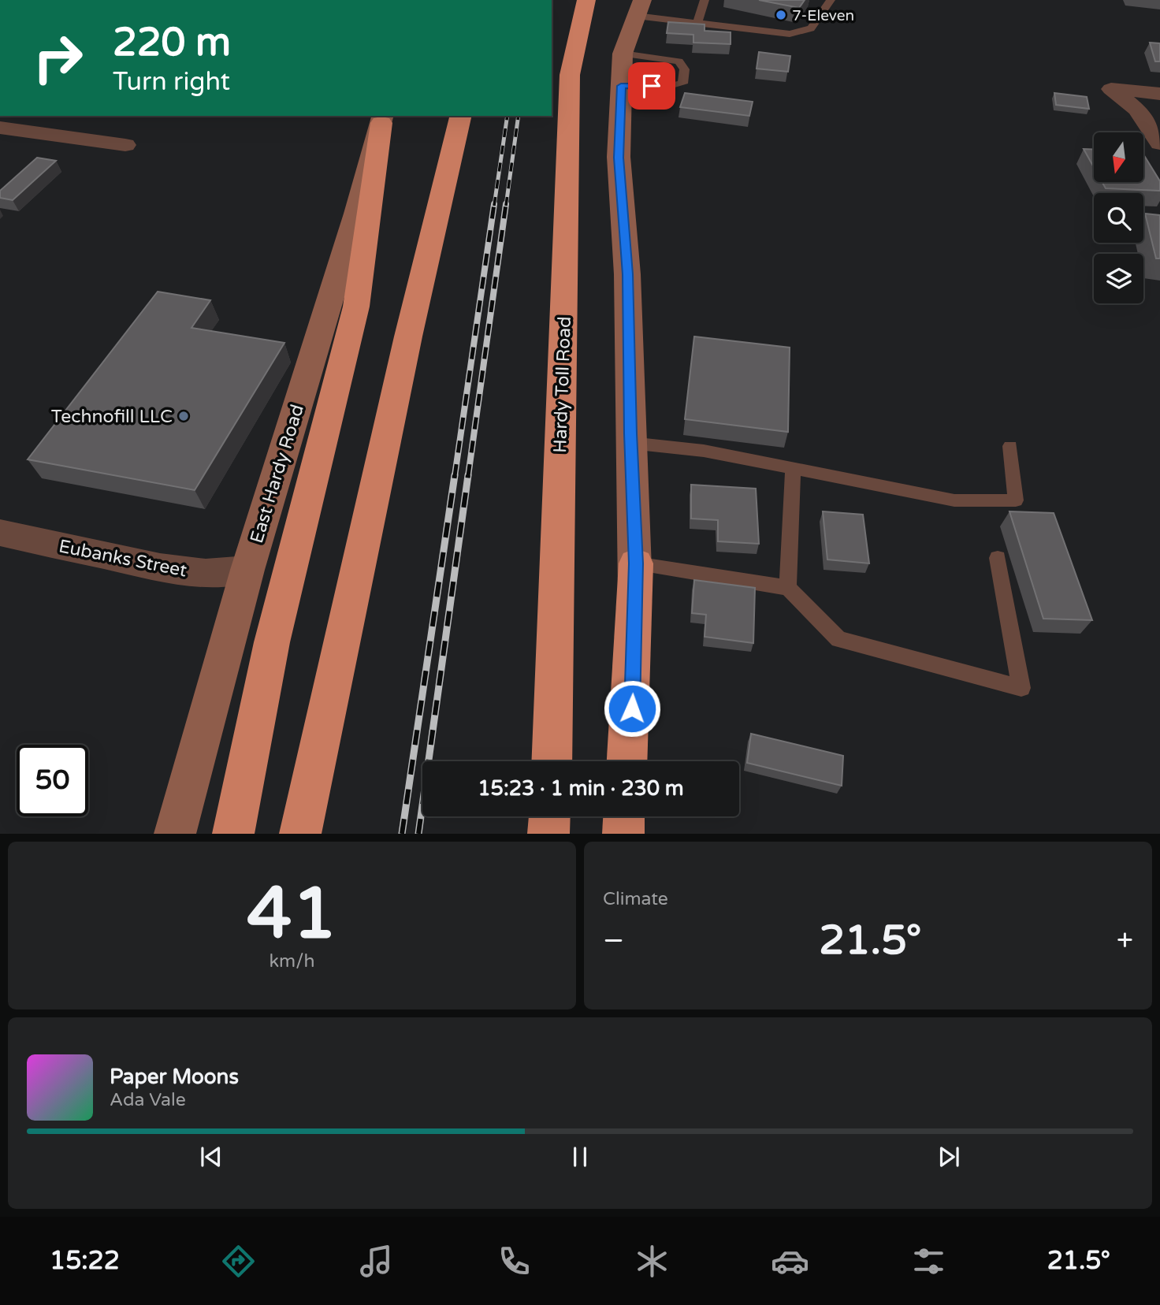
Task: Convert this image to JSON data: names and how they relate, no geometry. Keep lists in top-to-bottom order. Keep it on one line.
{"streets":{"highway":["Hardy Toll Road"],"main road":["East Hardy Road"],"street":["Eubanks Street"]},"crossings":[["East Hardy Road","Eubanks Street"]],"places":["7-Eleven","Technofill LLC"],"north":"bottom","page":{"turn":["220 m","Turn right"],"limit":"50","trip":"15:23 · 1 min · 230 m","tile":[["41","km/h"],"Climate"],"heat":["−","21.5°","+"],"song":["Paper Moons","Ada Vale"],"tabs":["15:22","21.5°"]}}
